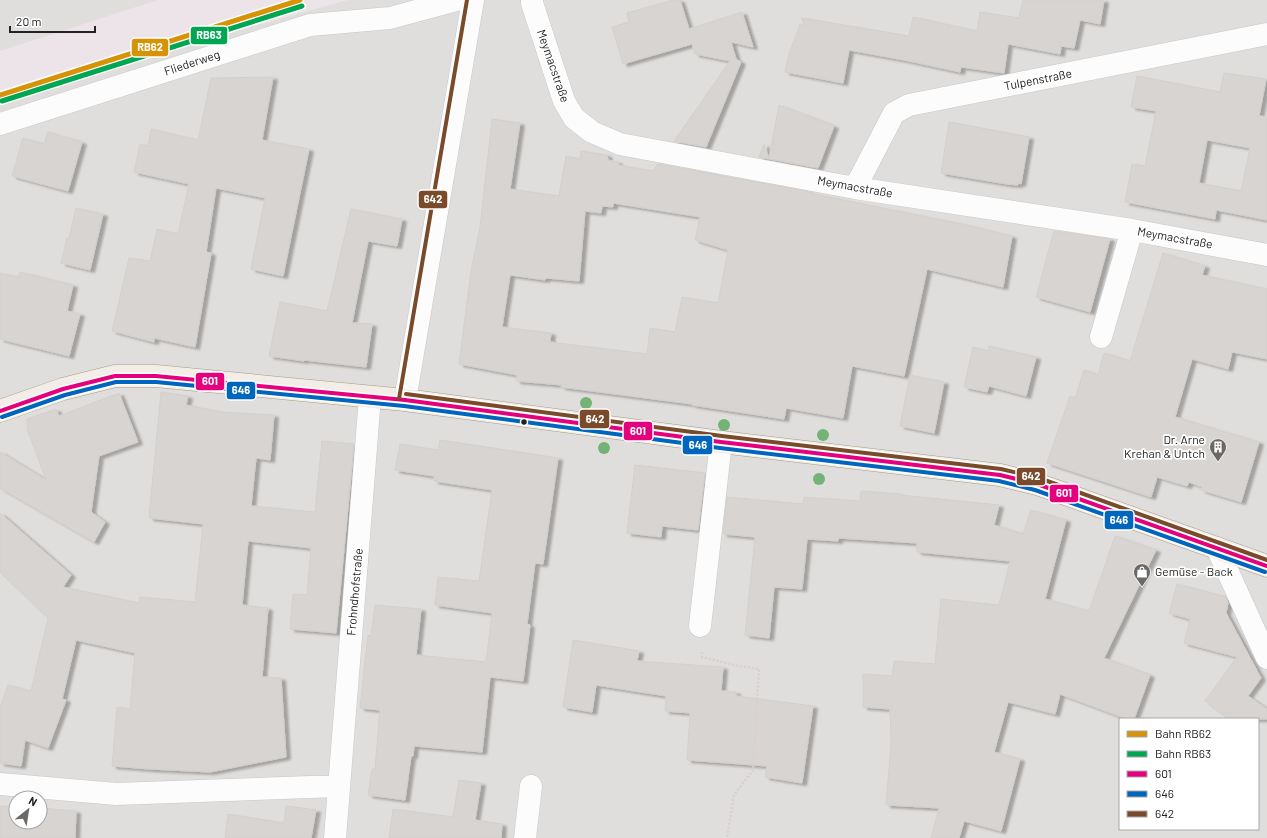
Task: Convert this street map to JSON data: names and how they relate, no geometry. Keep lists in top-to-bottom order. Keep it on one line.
{"streets":{"street":["Fliederweg","Meymacstraße","Tulpenstraße","Frohndhofstraße"]},"crossings":[["Meymacstraße","Tulpenstraße"]],"places":{"building":["Dr. Arne Krehan & Untch"],"shop":["Gemüse - Back"]},"lines":["rail line RB62","transit line 642","rail line RB63","transit line 601","transit line 646"],"legend":["Bahn RB62","Bahn RB63","601","646","642"],"scale_bar":"20 m","north":"top right"}
